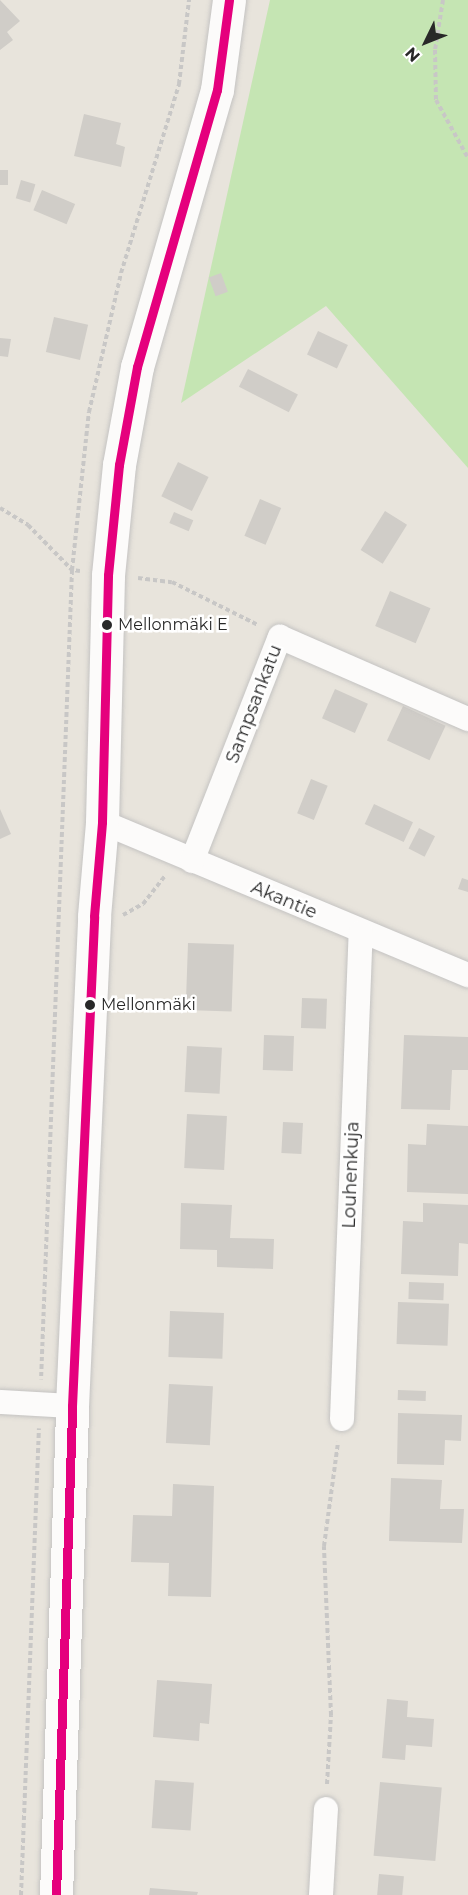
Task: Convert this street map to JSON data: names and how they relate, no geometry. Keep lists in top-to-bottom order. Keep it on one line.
{"streets":{"street":["Sampsankatu","Akantie","Louhenkuja"]},"crossings":[["Sampsankatu","Akantie"],["Akantie","Louhenkuja"]],"places":["Mellonmäki E","Mellonmäki"],"north":"bottom left"}
